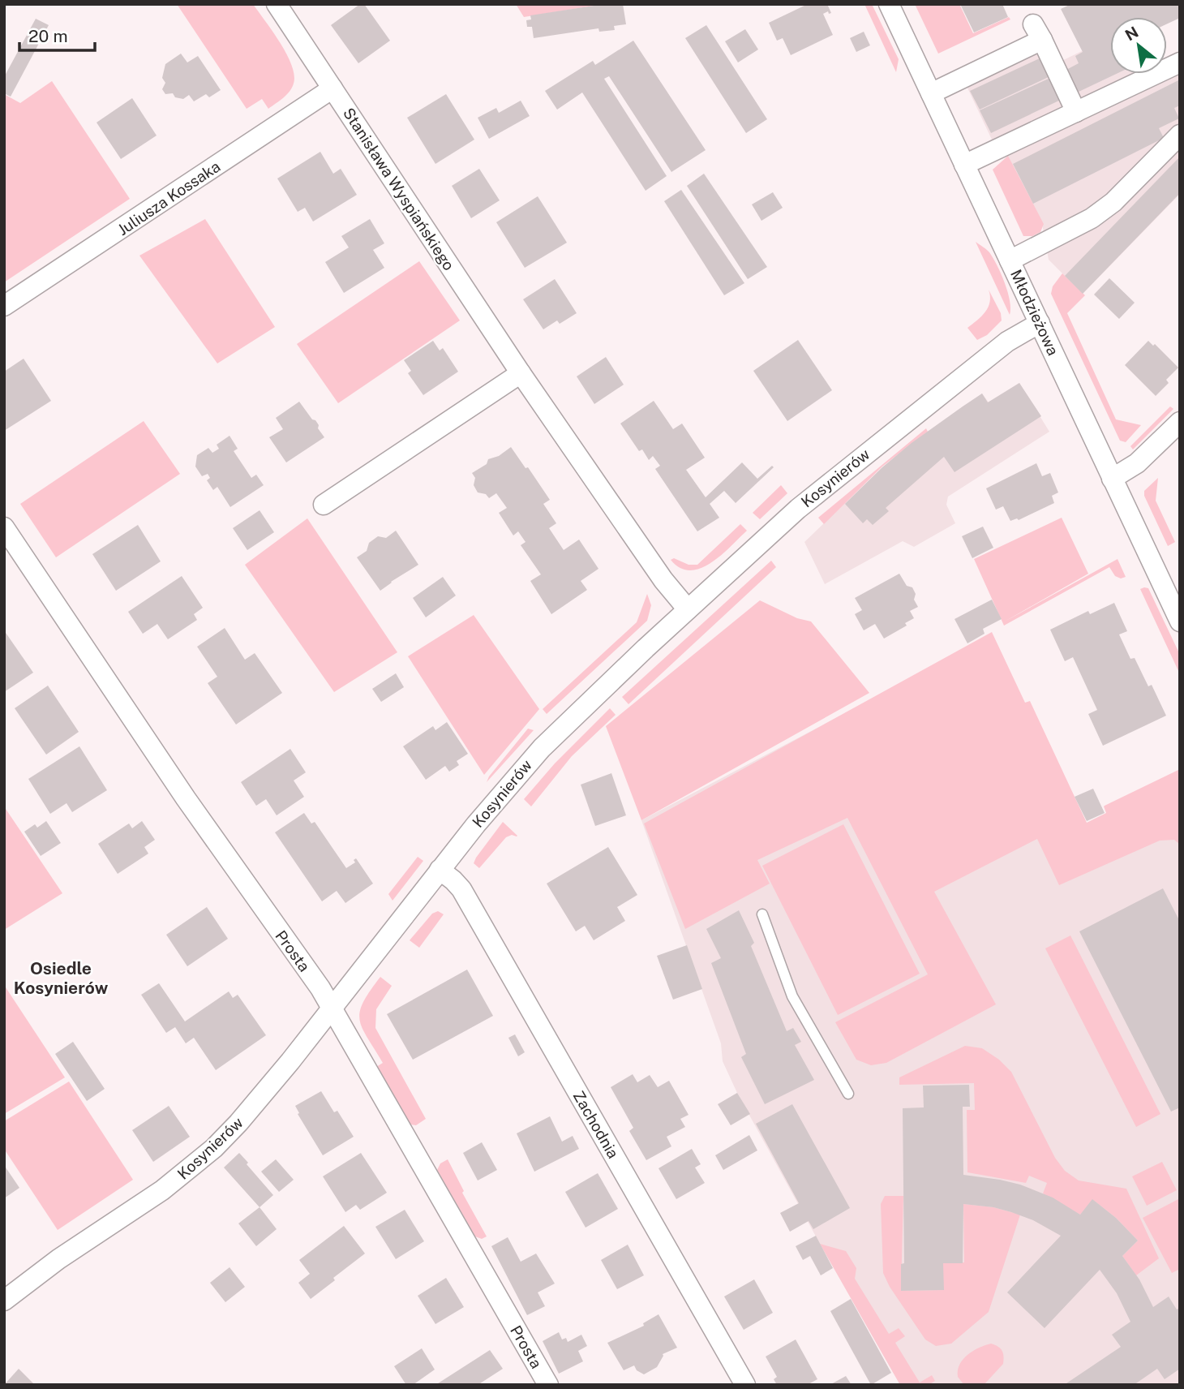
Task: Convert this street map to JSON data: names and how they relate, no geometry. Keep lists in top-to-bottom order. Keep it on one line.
{"streets":{"street":["Stanisława Wyspiańskiego","Juliusza Kossaka","Młodzieżowa","Kosynierów","Prosta","Zachodnia"]},"crossings":[["Stanisława Wyspiańskiego","Juliusza Kossaka"],["Stanisława Wyspiańskiego","Kosynierów"],["Młodzieżowa","Kosynierów"],["Kosynierów","Prosta"],["Kosynierów","Zachodnia"]],"districts":["Osiedle Kosynierów"],"scale_bar":"20 m","north":"top left"}
